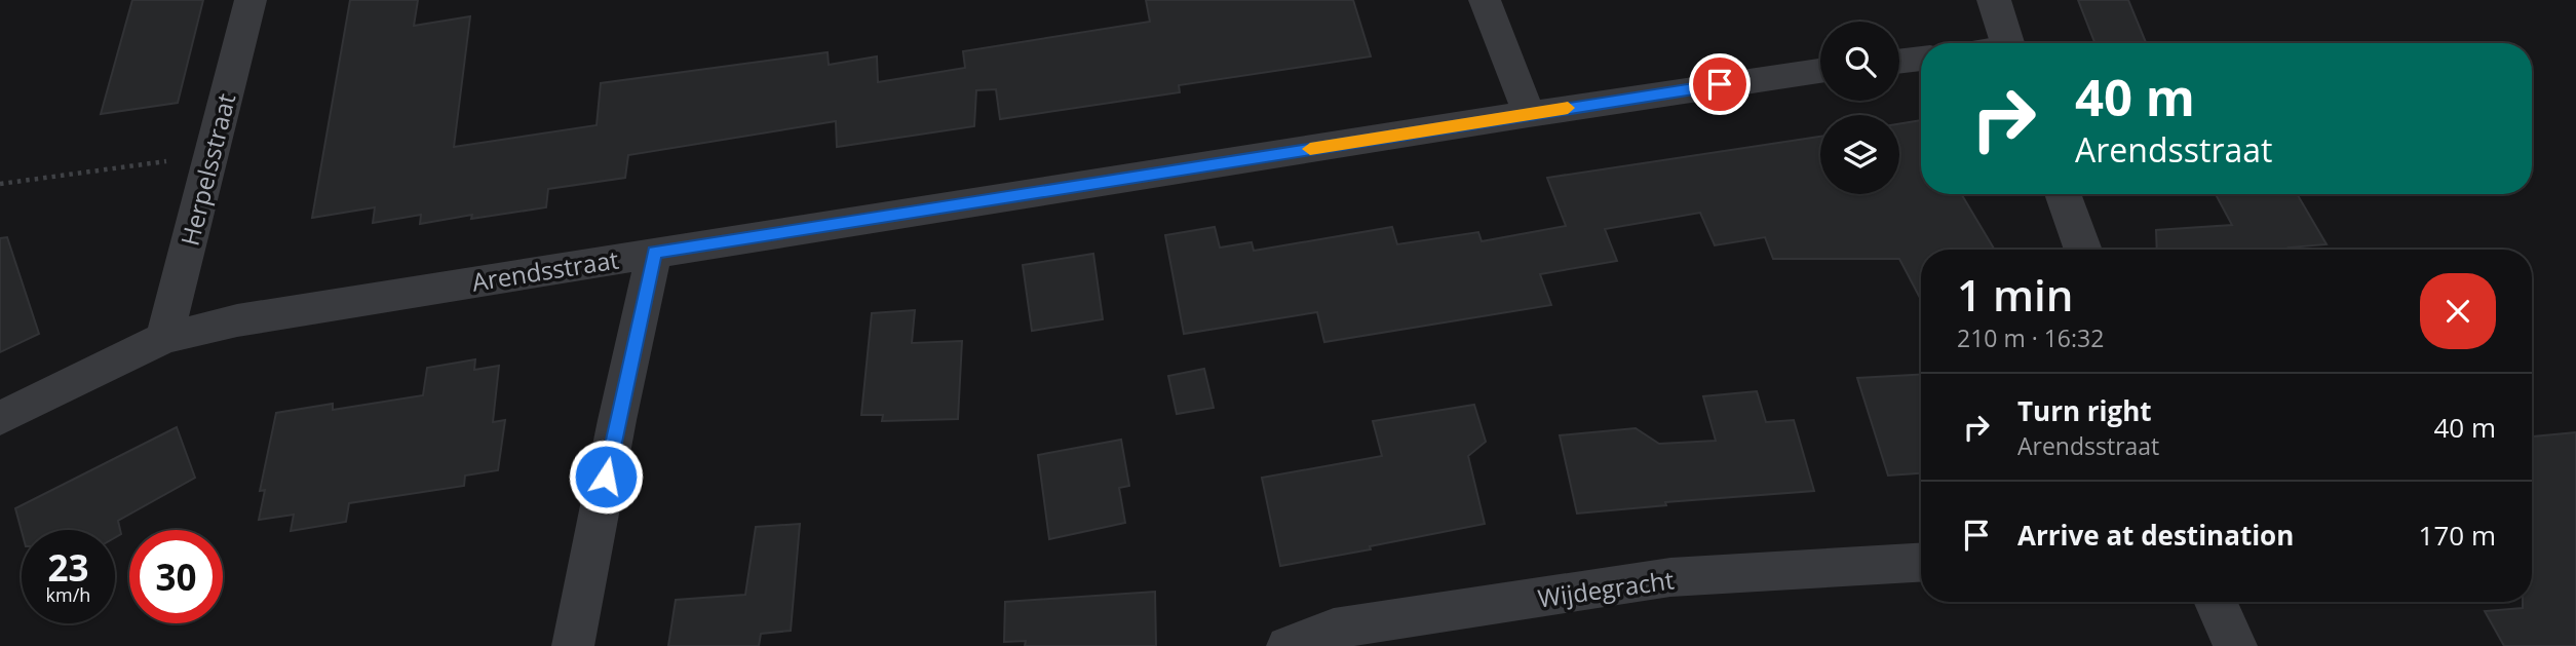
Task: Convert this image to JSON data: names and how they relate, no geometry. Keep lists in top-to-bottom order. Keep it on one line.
{"streets":{"street":["Herpelsstraat","Arendsstraat","Wijdegracht"]},"crossings":[["Herpelsstraat","Arendsstraat"]],"page":{"turn":["40 m","Arendsstraat"],"heading":["1 min","210 m · 16:32"],"list":[{"name":"Turn right","note":"Arendsstraat","value":"40 m"},{"name":"Arrive at destination","value":"170 m"}],"speed":"23 km/h","limit":"30"}}
